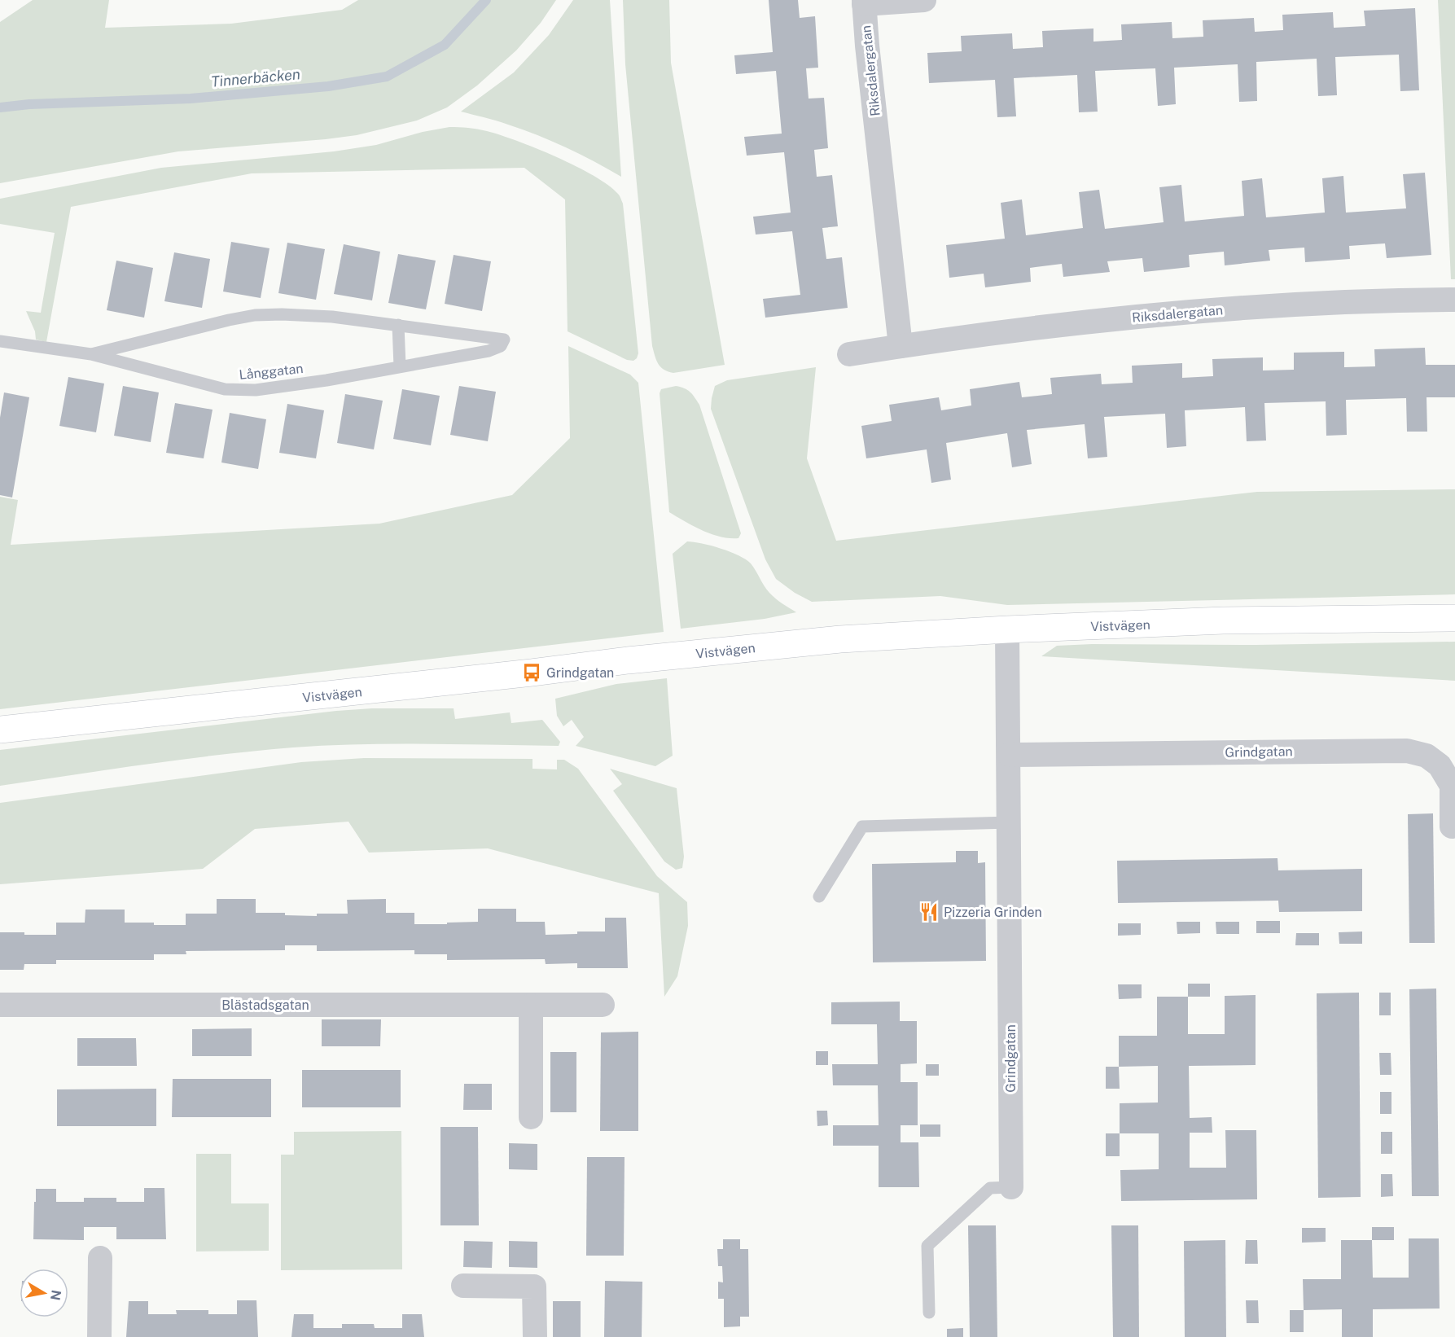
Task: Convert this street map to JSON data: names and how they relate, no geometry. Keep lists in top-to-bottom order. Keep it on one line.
{"streets":{"main road":["Vistvägen"],"street":["Riksdalergatan","Grindgatan","Blästadsgatan"],"lane":["Långgatan"]},"crossings":[["Vistvägen","Grindgatan"]],"water":["Tinnerbäcken"],"places":{"bus stop":["Grindgatan"],"restaurant":["Pizzeria Grinden"]},"north":"right"}
